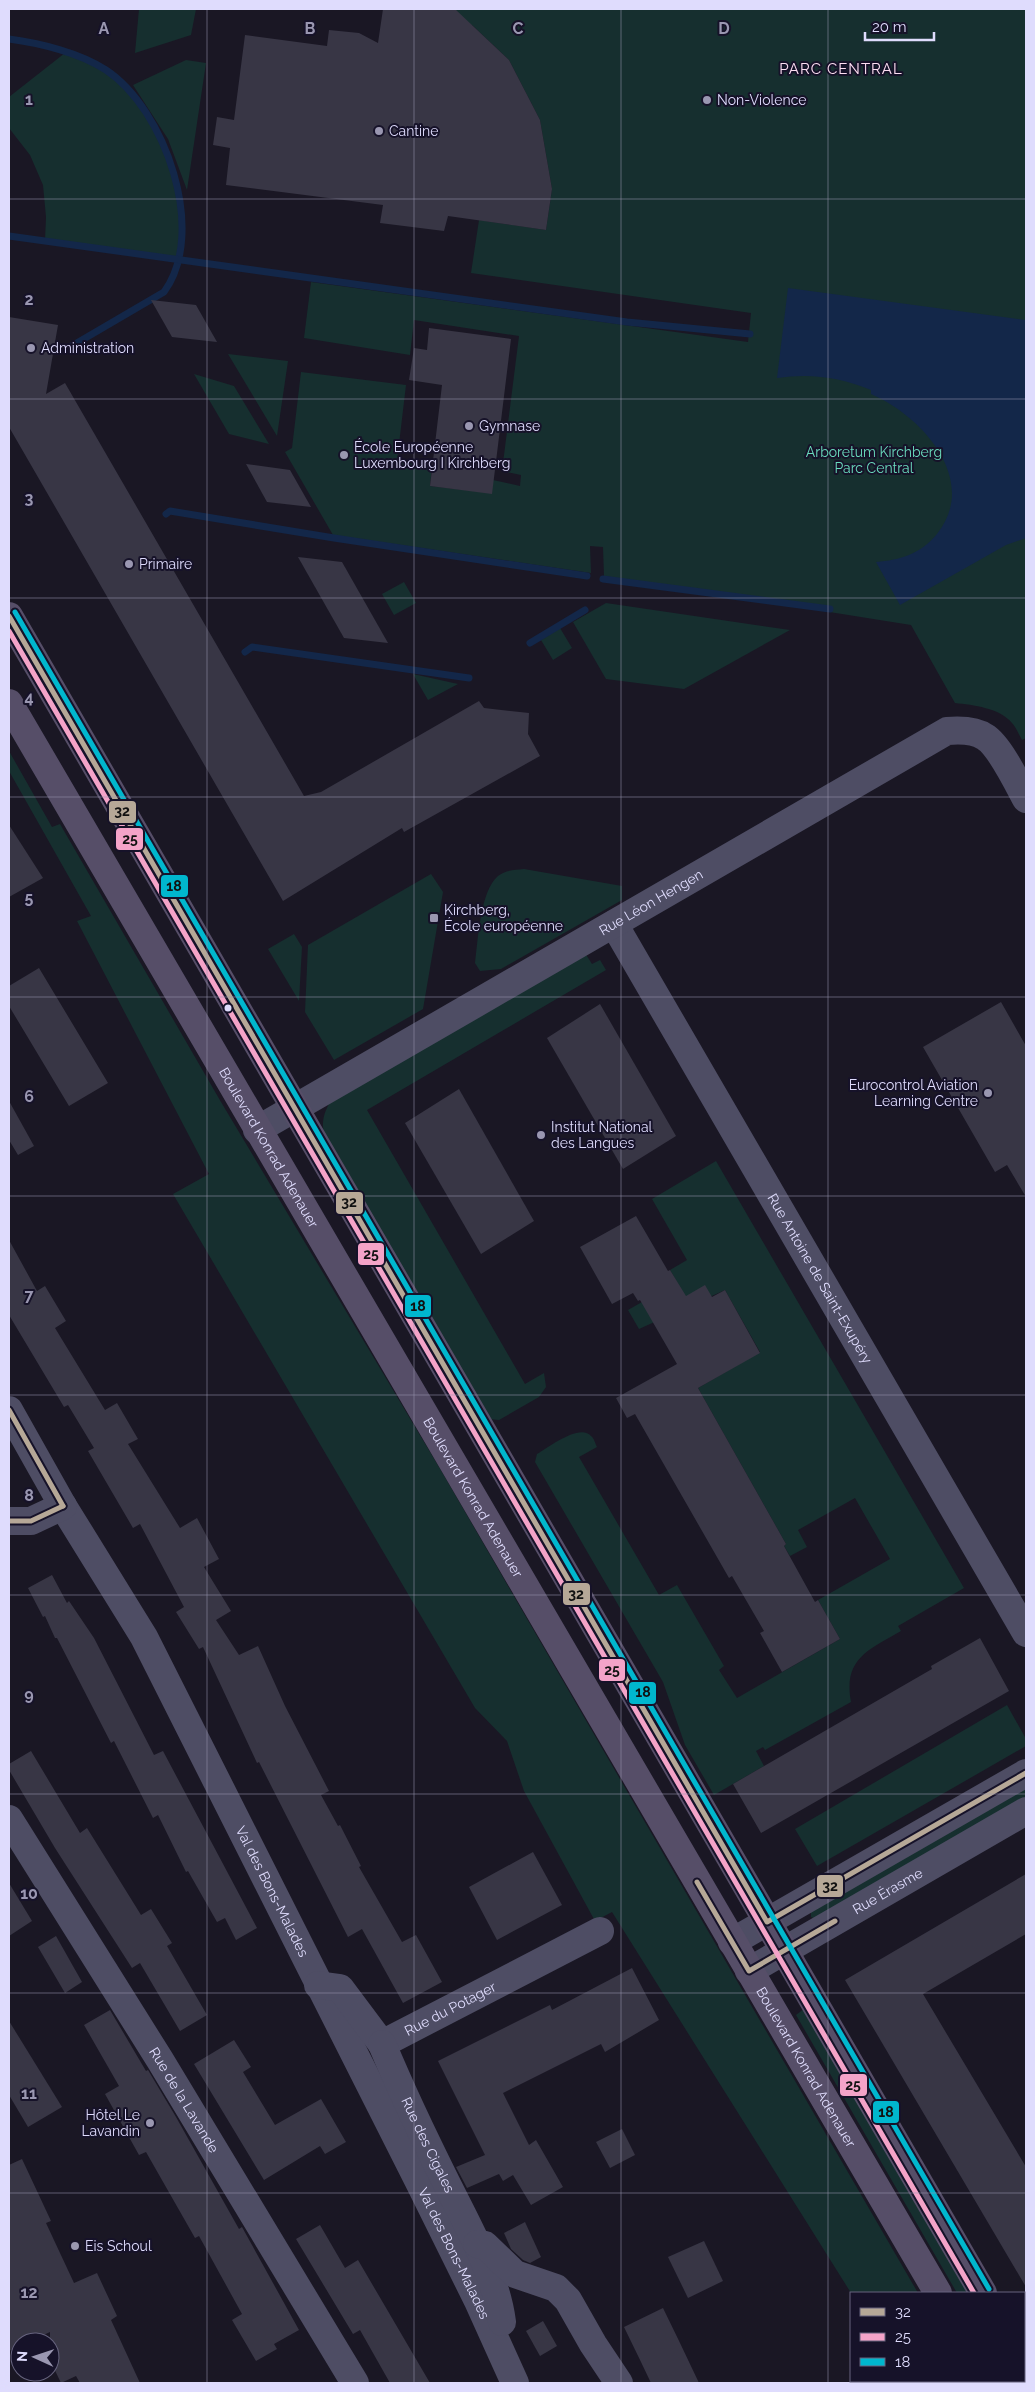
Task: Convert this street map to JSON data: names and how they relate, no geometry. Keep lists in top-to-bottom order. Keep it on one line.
{"streets":{"main road":["Boulevard Konrad Adenauer"],"street":["Rue Léon Hengen","Rue Antoine de Saint-Exupéry","Rue Érasme","Val des Bons-Malades","Rue du Potager","Rue de la Lavande","Rue des Cigales"]},"crossings":[["Rue Léon Hengen","Boulevard Konrad Adenauer"],["Rue Léon Hengen","Rue Antoine de Saint-Exupéry"],["Boulevard Konrad Adenauer","Rue Érasme"],["Val des Bons-Malades","Rue des Cigales"],["Rue du Potager","Rue des Cigales"]],"districts":["PARC CENTRAL"],"parks":["Arboretum Kirchberg Parc Central"],"places":{"other":["Non-Violence","Cantine","Administration","Gymnase","École Européenne Luxembourg I Kirchberg","Primaire","Eurocontrol Aviation Learning Centre","Institut National des Langues","Hôtel Le Lavandin","Eis Schoul"],"transit":["Kirchberg, École européenne"]},"lines":["transit line 18","transit line 32","transit line 25"],"legend":["32","25","18"],"scale_bar":"20 m","north":"left","grid":{"columns":["A","B","C","D"],"rows":["1","2","3","4","5","6","7","8","9","10","11","12"]}}
